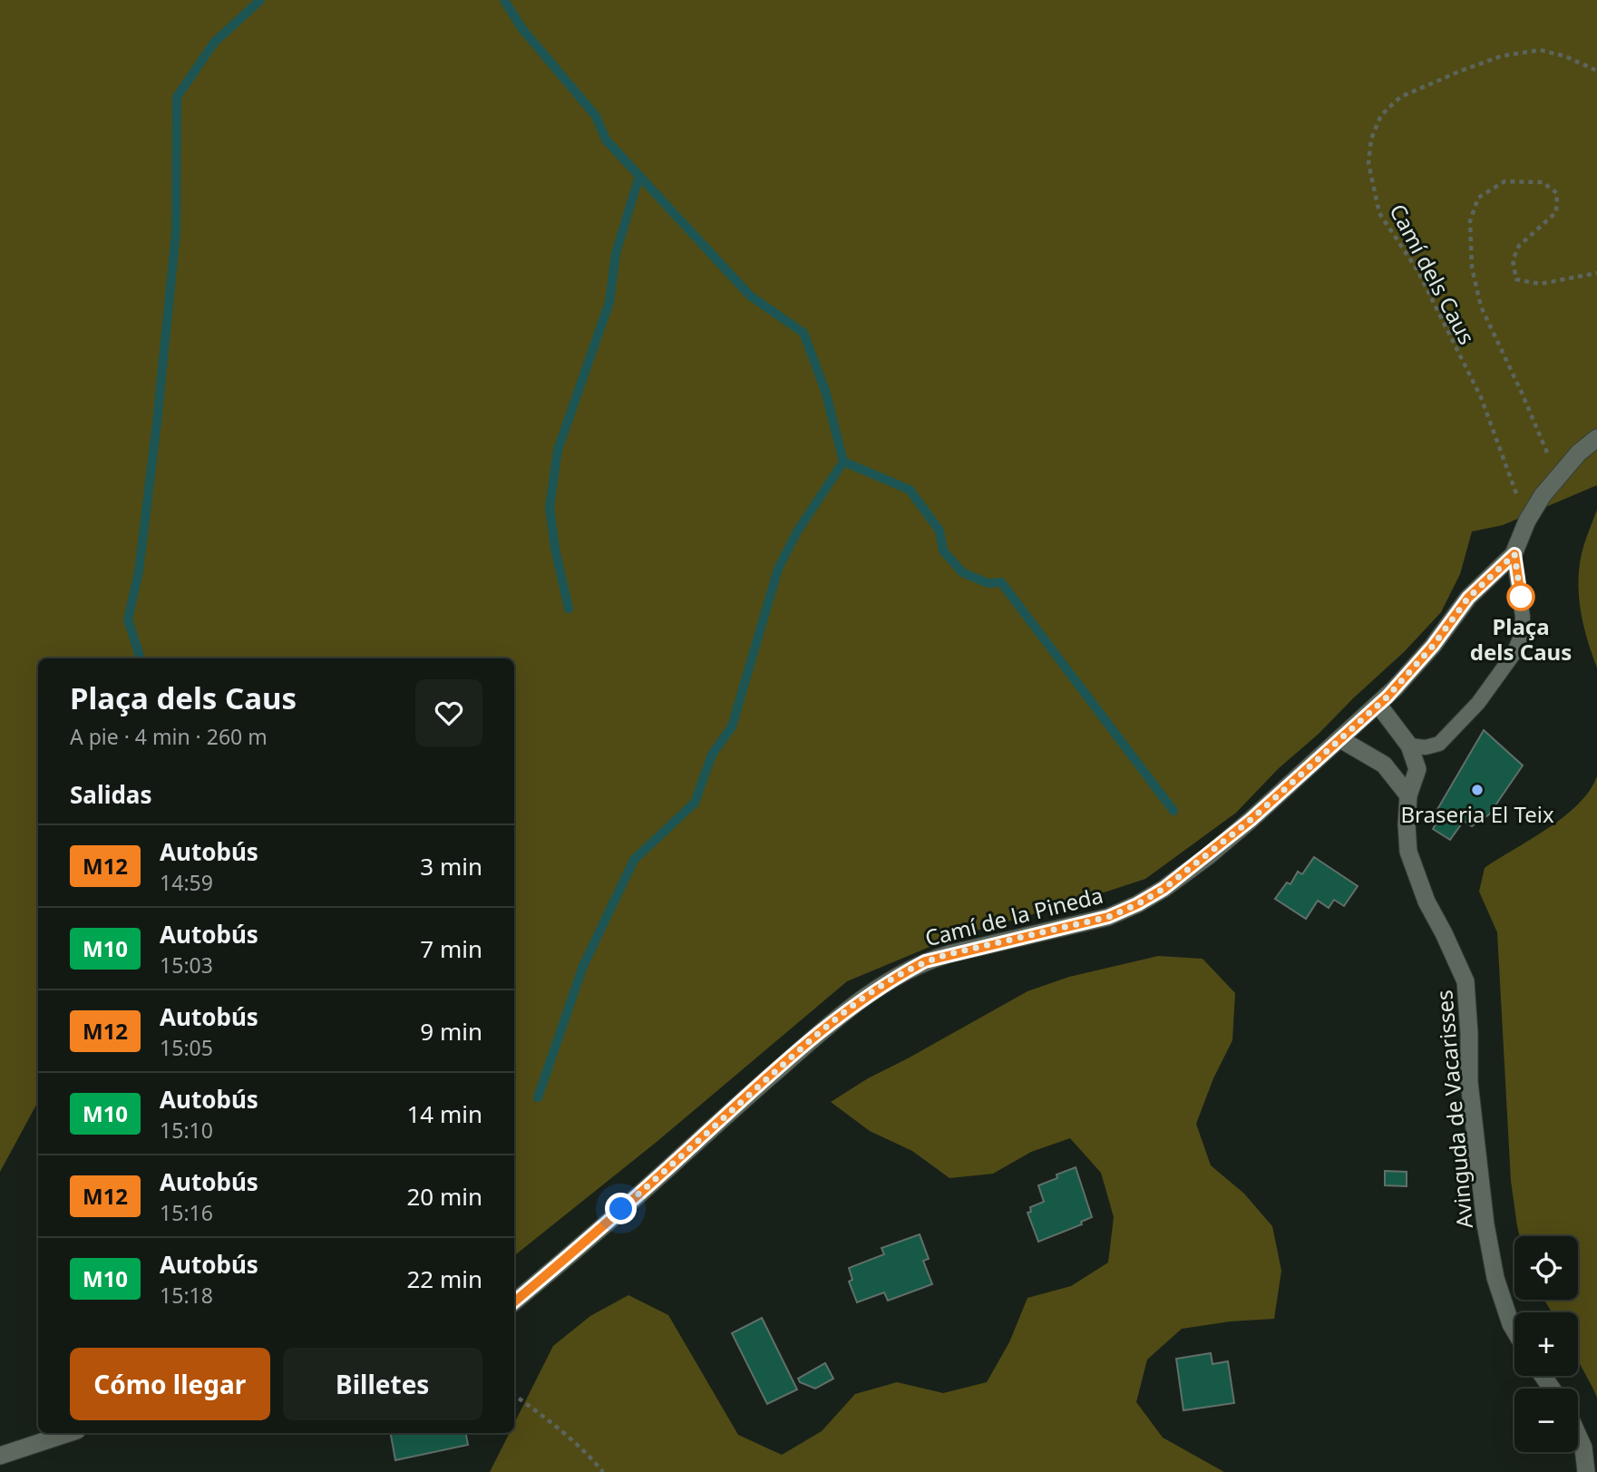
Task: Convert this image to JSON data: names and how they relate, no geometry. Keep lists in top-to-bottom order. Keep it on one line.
{"streets":{"street":["Camí de la Pineda","Avinguda de Vacarisses"],"path":["Camí dels Caus"]},"places":["Plaça dels Caus","Braseria El Teix"],"lines":["bus line M12"],"page":{"heading":[["Plaça dels Caus","A pie · 4 min · 260 m"],"Salidas"],"list":[{"mark":"M12","name":"Autobús","note":"14:59","value":"3 min"},{"mark":"M10","name":"Autobús","note":"15:03","value":"7 min"},{"mark":"M12","name":"Autobús","note":"15:05","value":"9 min"},{"mark":"M10","name":"Autobús","note":"15:10","value":"14 min"},{"mark":"M12","name":"Autobús","note":"15:16","value":"20 min"},{"mark":"M10","name":"Autobús","note":"15:18","value":"22 min"}],"map_buttons":["+","−"],"buttons":["Cómo llegar","Billetes"]}}
